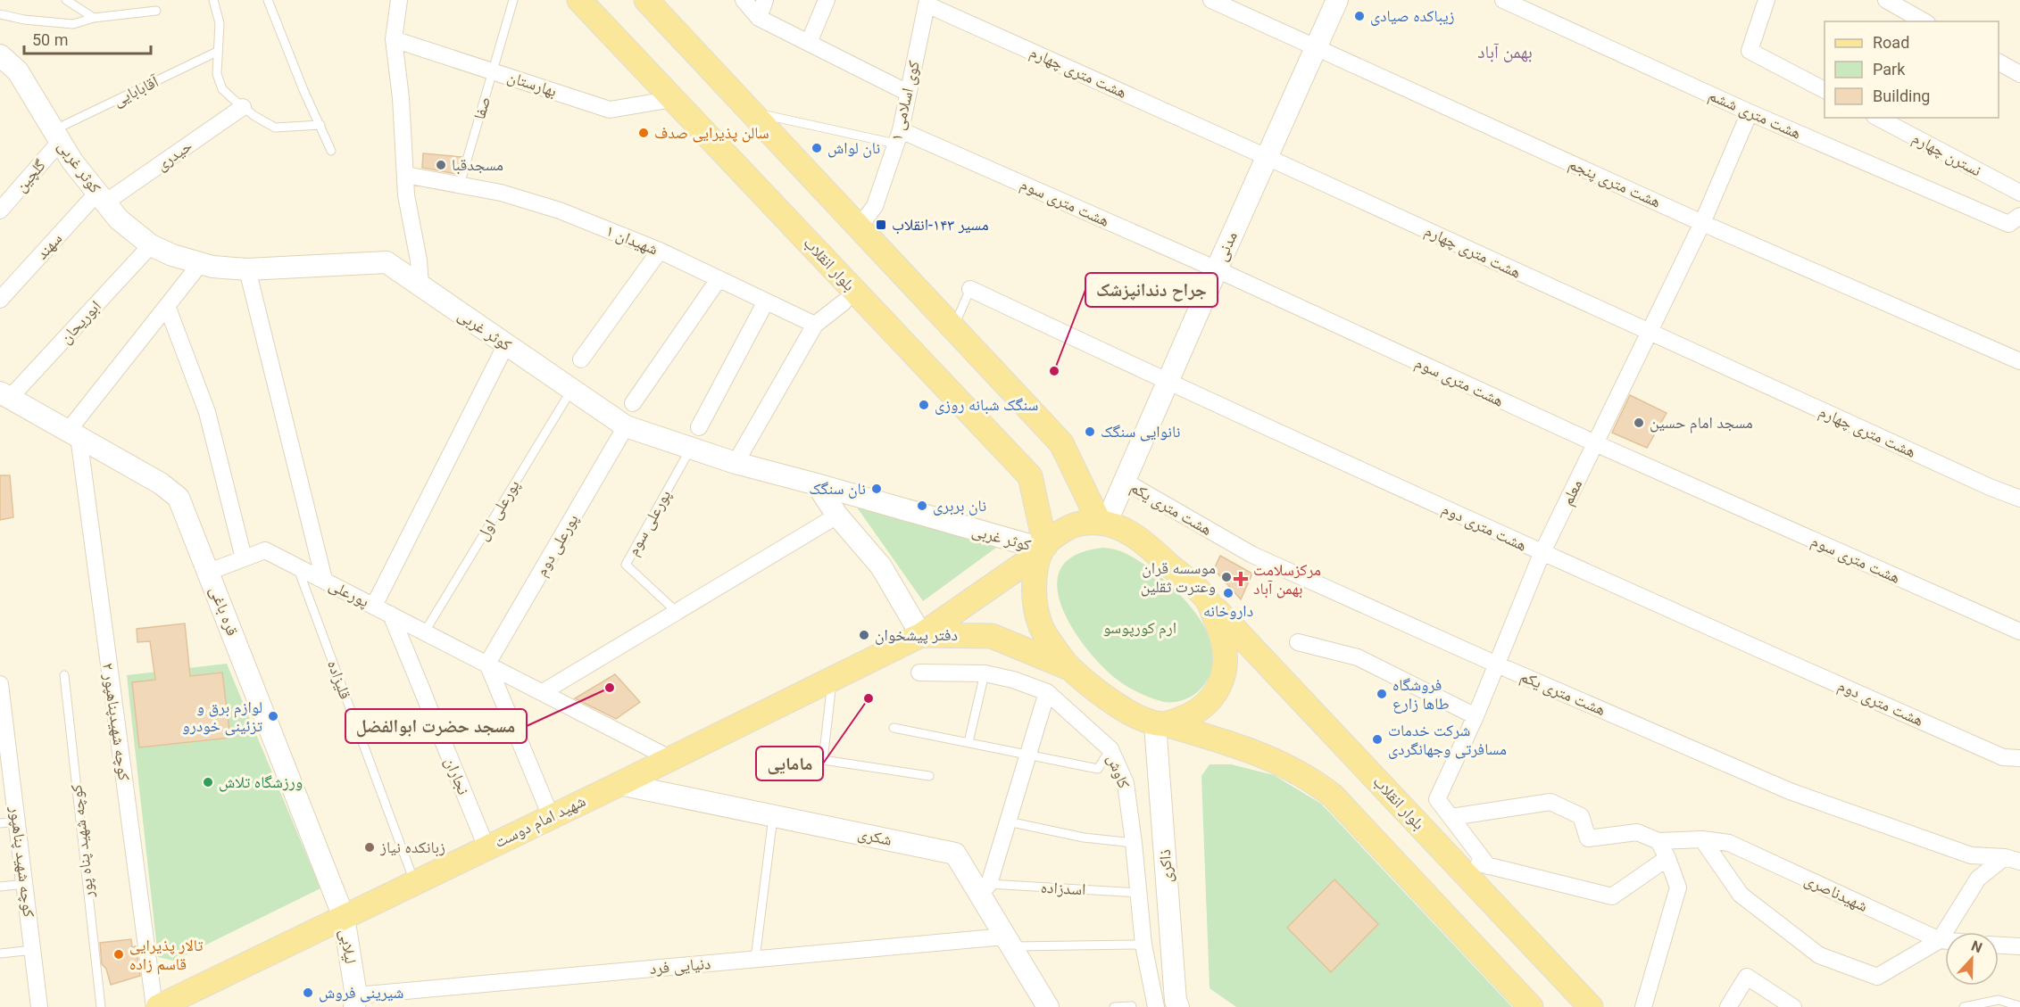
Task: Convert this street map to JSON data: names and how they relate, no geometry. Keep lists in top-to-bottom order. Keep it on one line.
{"streets":{"main road":["بلوار انقلاب","شهید امام دوست"],"street":["هشت متری چهارم","بهارستان","کوی اسلامی ۱","هشت متری ششم","نسترن چهارم","حیدری","کوثر غربی","گلچین","هشت متری پنجم","هشت متری سوم","شهیدان ۱","سهند","مدنی","ابوریحان","معلم","هشت متری یکم","هشت متری دوم","پورعلی دوم","پورعلی","قره باغی","۲ کوچه شهیدپناهپور","کاوش","نجاران","شکری","کوچه شهید پناهپور","ذاکری","شهید‌ناصری","لیلابی","دنیایی فرد"],"lane":["آقابابایی","صفا","پورعلی اول","پورعلی سوم","قلیزاده","کوچه شهید پناه پور","اسدزاده"]},"crossings":[["هشت متری چهارم","کوی اسلامی ۱"],["هشت متری چهارم","مدنی"],["هشت متری چهارم","معلم"],["بهارستان","صفا"],["بهارستان","بلوار انقلاب"],["آقابابایی","کوثر غربی"],["آقابابایی","گلچین"],["کوی اسلامی ۱","هشت متری سوم"],["صفا","شهیدان ۱"],["هشت متری ششم","معلم"],["حیدری","کوثر غربی"],["حیدری","سهند"],["کوثر غربی","گلچین"],["کوثر غربی","سهند"],["کوثر غربی","مدنی"],["کوثر غربی","بلوار انقلاب"],["کوثر غربی","ابوریحان"],["کوثر غربی","پورعلی اول"],["کوثر غربی","پورعلی سوم"],["کوثر غربی","پورعلی دوم"],["کوثر غربی","شهید امام دوست"],["کوثر غربی","ذاکری"],["هشت متری پنجم","مدنی"],["هشت متری پنجم","معلم"],["هشت متری سوم","مدنی"],["هشت متری سوم","معلم"],["مدنی","بلوار انقلاب"],["مدنی","هشت متری یکم"],["مدنی","هشت متری دوم"],["مدنی","شهید امام دوست"],["مدنی","ذاکری"],["بلوار انقلاب","شهید امام دوست"],["بلوار انقلاب","ذاکری"],["ابوریحان","قره باغی"],["معلم","هشت متری یکم"],["معلم","هشت متری دوم"],["پورعلی اول","پورعلی"],["پورعلی دوم","پورعلی"],["پورعلی","قره باغی"],["پورعلی","قلیزاده"],["پورعلی","نجاران"],["پورعلی","شهید امام دوست"],["قره باغی","۲ کوچه شهیدپناهپور"],["قره باغی","شهید امام دوست"],["قره باغی","لیلابی"],["قلیزاده","شهید امام دوست"],["۲ کوچه شهیدپناهپور","شهید امام دوست"],["کاوش","اسدزاده"],["نجاران","شهید امام دوست"],["شهید امام دوست","شکری"],["شهید امام دوست","ذاکری"],["شهید امام دوست","لیلابی"],["شکری","اسدزاده"],["شکری","دنیایی فرد"],["لیلابی","دنیایی فرد"]],"districts":["بهمن آباد"],"parks":["ارم کورپوسو"],"places":{"other":["زیباکده صیادی","سالن پذیرایی صدف","نان لواش","مسجدقبا","جراح دندانپزشک","سنگک شبانه روزی","مسجد امام حسین","نانوایی سنگک","نان سنگک","نان بربری","موسسه قران وعترت ثقلین","داروخانه","دفتر پیشخوان","مسجد حضرت ابوالفضل","فروشگاه طاها زارع","مامایی","لوازم برق و تزئینی خودرو","شرکت خدمات مسافرتی وجهانگردی","ورزشگاه تلاش","زبانکده نیاز","تالار پذیرایی قاسم زاده","شیرینی فروش"],"transit":["مسیر ۱۴۳-انقلاب"],"health":["مرکزسلامت بهمن آباد"]},"legend":["Road","Park","Building"],"scale_bar":"50 m","north":"top"}
